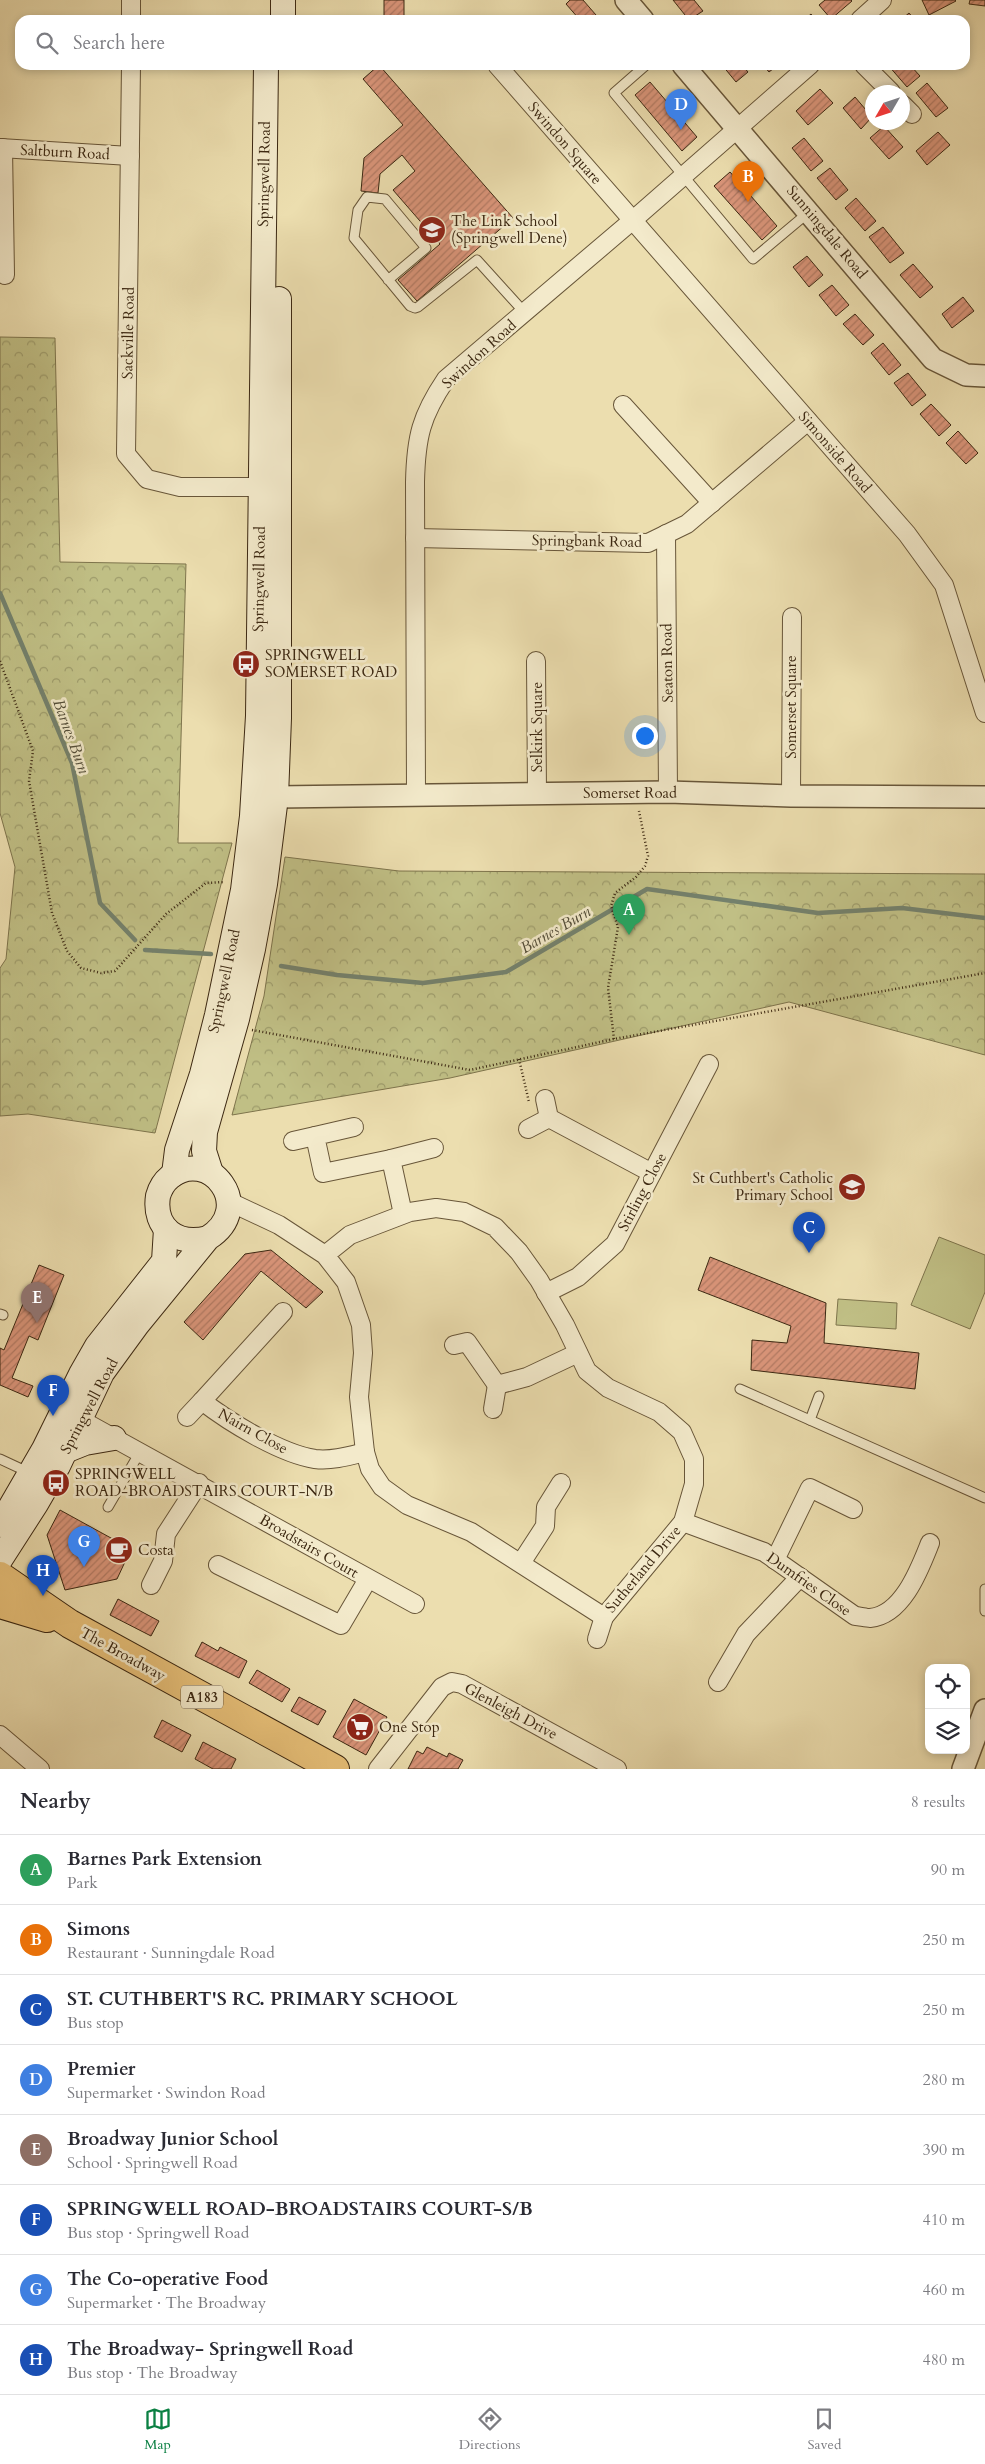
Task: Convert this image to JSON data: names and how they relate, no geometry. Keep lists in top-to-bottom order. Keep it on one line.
{"streets":{"main road":["Springwell Road","The Broadway","A183"],"street":["Swindon Square","Saltburn Road","Sunningdale Road","Sackville Road","Swindon Road","Simonside Road","Springbank Road","Seaton Road","Somerset Square","Selkirk Square","Somerset Road","Stirling Close","Nairn Close","Broadstairs Court","Sutherland Drive","Dumfries Close","Glenleigh Drive"]},"crossings":[["Swindon Square","Swindon Road"],["Swindon Square","Simonside Road"],["Saltburn Road","Sackville Road"],["Springwell Road","Sackville Road"],["Springwell Road","Somerset Road"],["Springwell Road","Broadstairs Court"],["Springwell Road","Sutherland Drive"],["Sunningdale Road","Swindon Road"],["Swindon Road","Simonside Road"],["Swindon Road","Springbank Road"],["Swindon Road","Somerset Road"],["Simonside Road","Springbank Road"],["Springbank Road","Seaton Road"],["Seaton Road","Somerset Road"],["Somerset Square","Somerset Road"],["Selkirk Square","Somerset Road"],["Stirling Close","Sutherland Drive"],["Nairn Close","Sutherland Drive"],["Sutherland Drive","Dumfries Close"]],"water":["Barnes Burn"],"places":{"school or university":["The Link School (Springwell Dene)","St Cuthbert's Catholic Primary School"],"bus stop":["SPRINGWELL SOMERSET ROAD","SPRINGWELL ROAD-BROADSTAIRS COURT-N/B"],"cafe":["Costa"],"supermarket":["One Stop"]},"north":"bottom left","page":{"search":"Search here","pins":["D","B","A","C","E","F","G","H"],"heading":["Nearby","8 results"],"list":[{"mark":"A","name":"Barnes Park Extension","note":"Park","value":"90 m"},{"mark":"B","name":"Simons","note":"Restaurant · Sunningdale Road","value":"250 m"},{"mark":"C","name":"ST. CUTHBERT'S RC. PRIMARY SCHOOL","note":"Bus stop","value":"250 m"},{"mark":"D","name":"Premier","note":"Supermarket · Swindon Road","value":"280 m"},{"mark":"E","name":"Broadway Junior School","note":"School · Springwell Road","value":"390 m"},{"mark":"F","name":"SPRINGWELL ROAD-BROADSTAIRS COURT-S/B","note":"Bus stop · Springwell Road","value":"410 m"},{"mark":"G","name":"The Co-operative Food","note":"Supermarket · The Broadway","value":"460 m"},{"mark":"H","name":"The Broadway- Springwell Road","note":"Bus stop · The Broadway","value":"480 m"}],"nav":["Map","Directions","Saved"]}}
